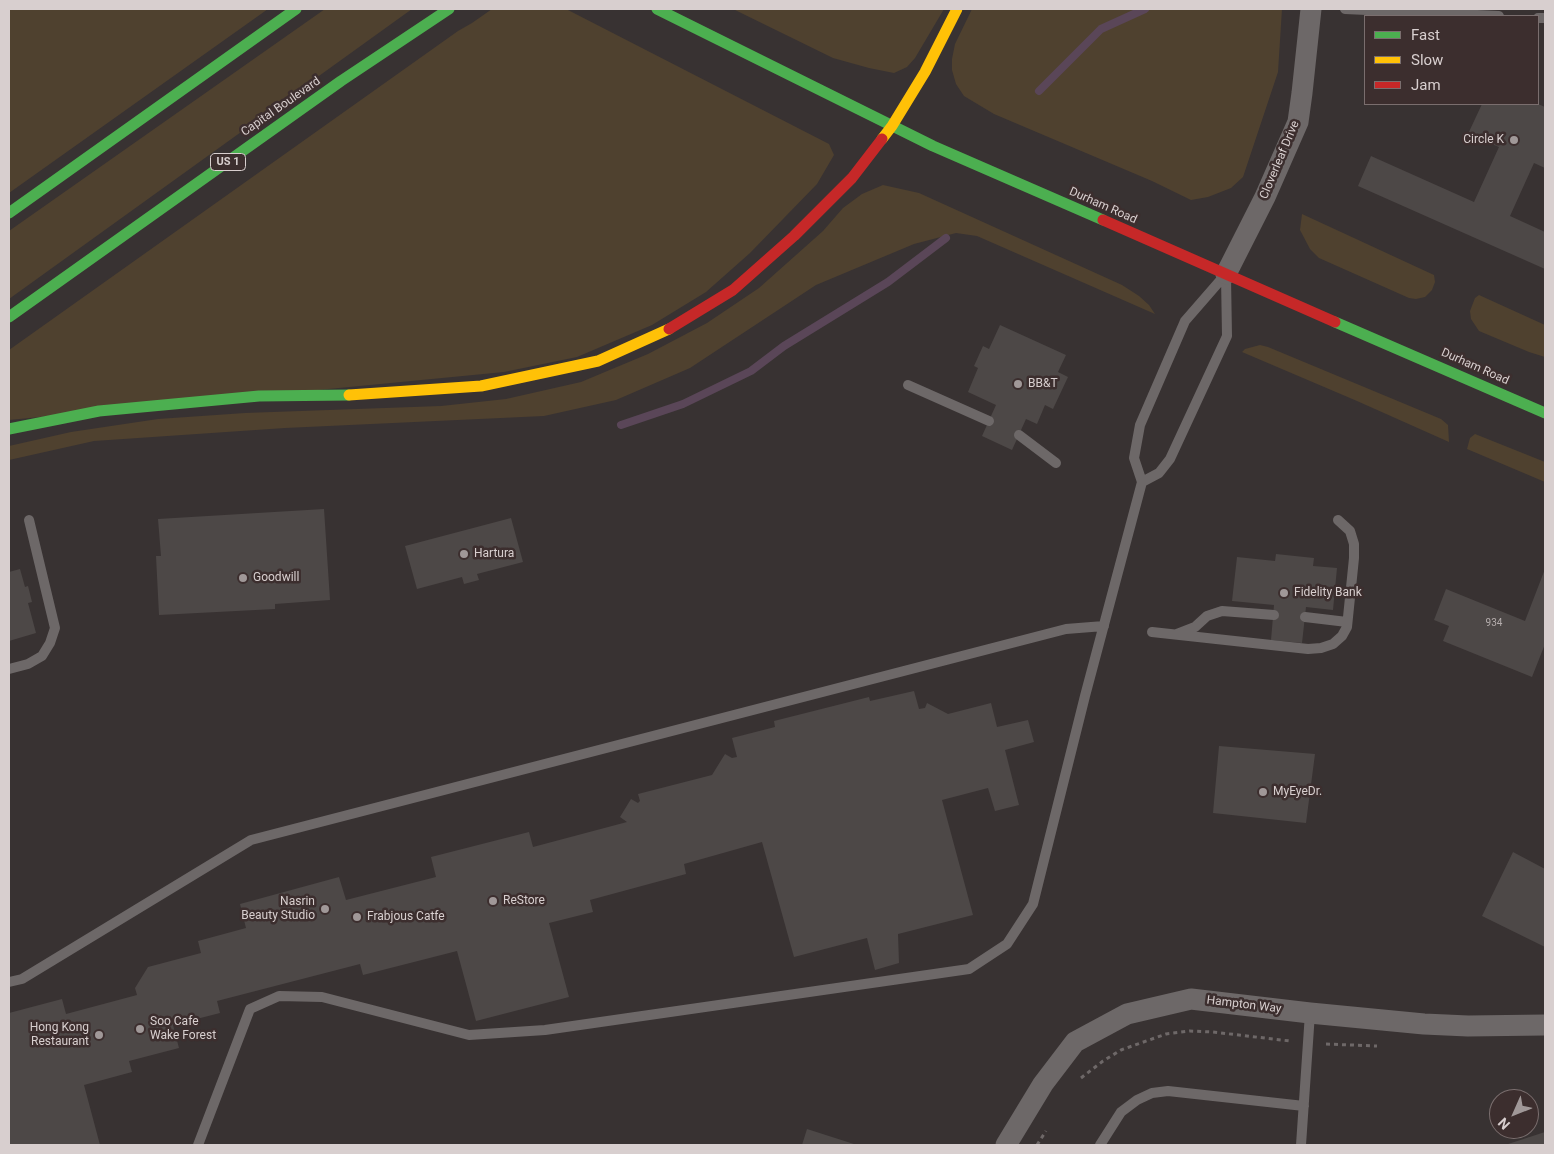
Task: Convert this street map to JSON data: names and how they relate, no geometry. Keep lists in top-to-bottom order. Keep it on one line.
{"streets":{"main road":["Capital Boulevard","US 1","Durham Road"],"street":["Cloverleaf Drive","Hampton Way"]},"crossings":[["Cloverleaf Drive","Durham Road"]],"places":["Circle K","BB&T","Hartura","Goodwill","Fidelity Bank","MyEyeDr.","ReStore","Nasrin Beauty Studio","Frabjous Catfe","Soo Cafe Wake Forest","Hong Kong Restaurant"],"house_numbers":["934"],"legend":["Fast","Slow","Jam"],"north":"bottom left"}
